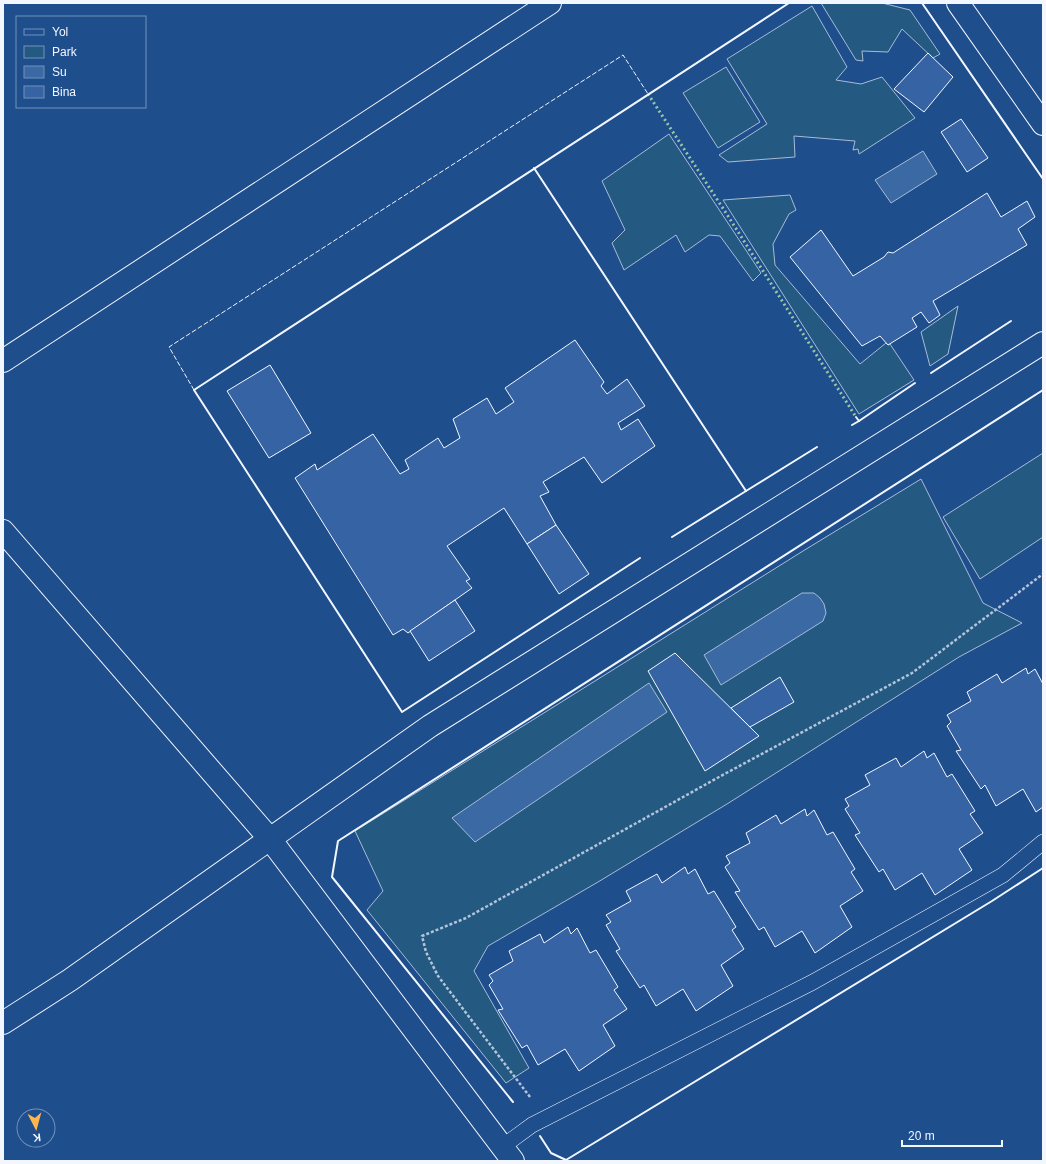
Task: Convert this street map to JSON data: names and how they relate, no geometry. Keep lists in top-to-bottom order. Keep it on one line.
{"legend":["Yol","Park","Su","Bina"],"scale_bar":"20 m","north":"bottom"}
